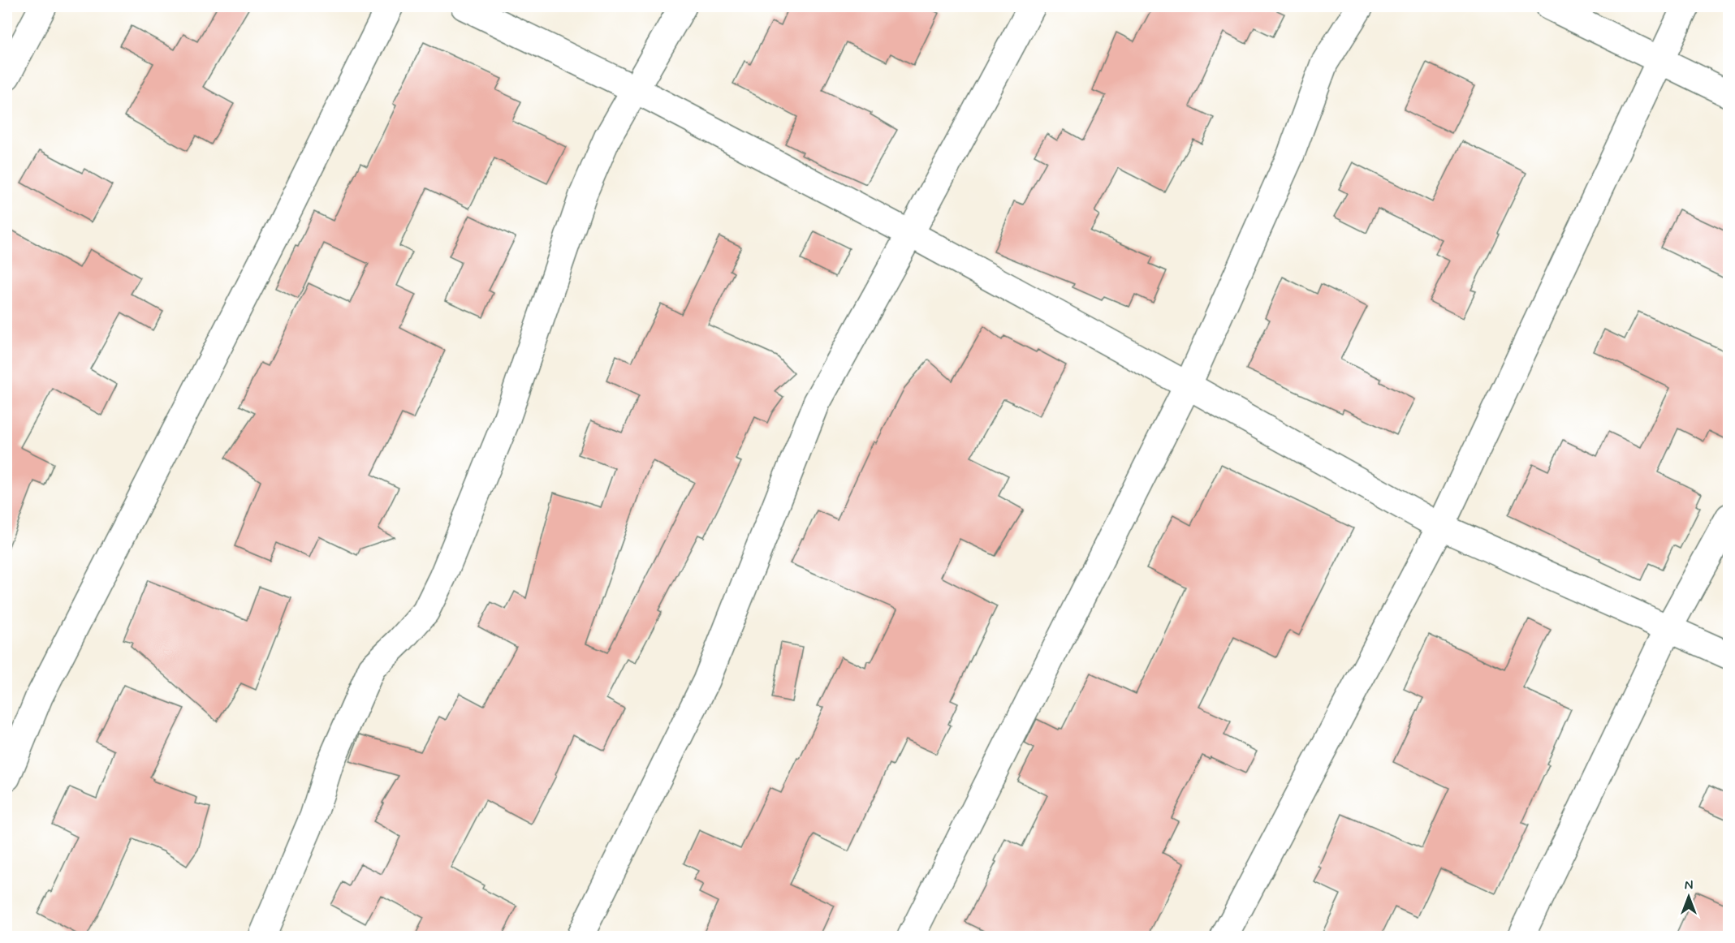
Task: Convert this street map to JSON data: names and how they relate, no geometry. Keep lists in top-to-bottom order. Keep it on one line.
{"north":"top"}
